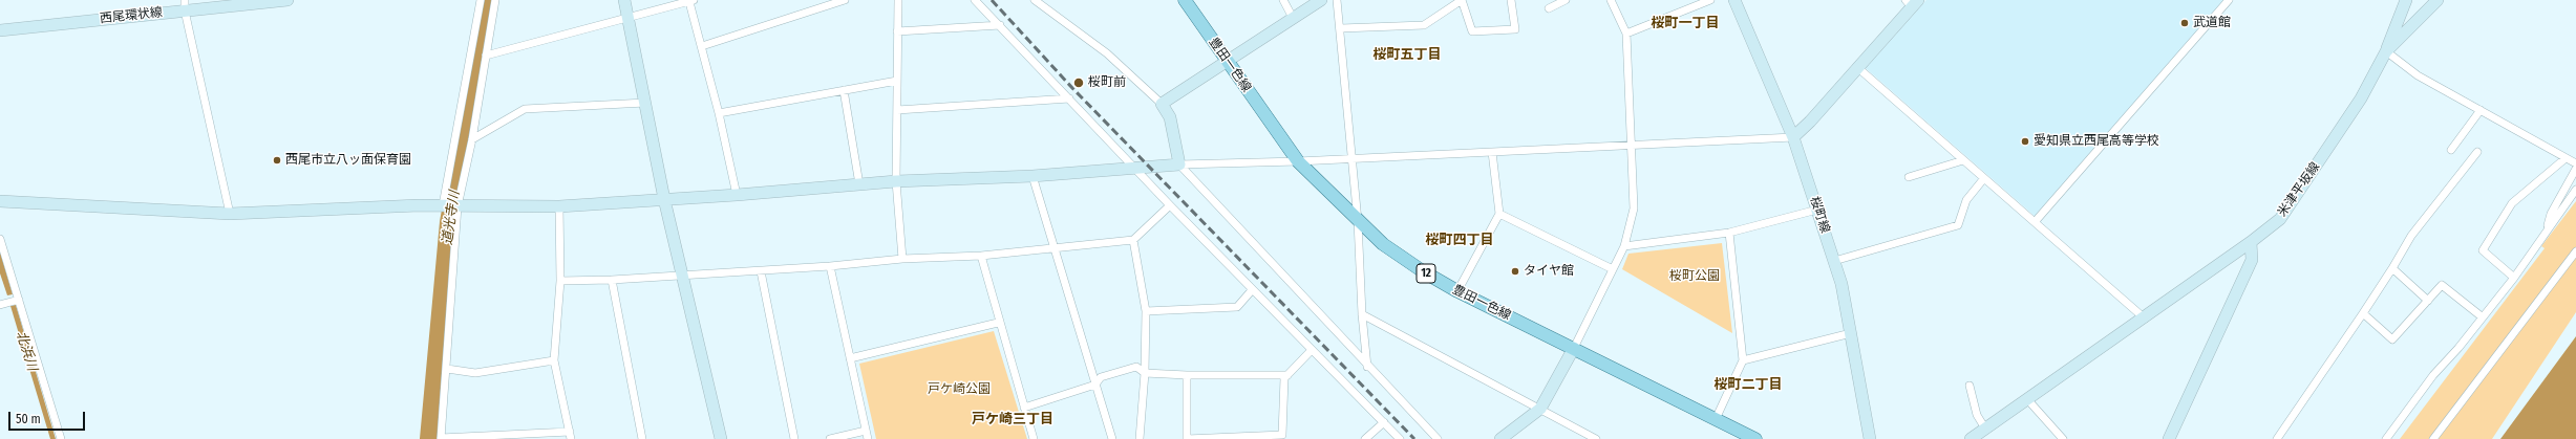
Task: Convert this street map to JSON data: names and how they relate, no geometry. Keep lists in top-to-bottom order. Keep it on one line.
{"streets":{"main road":["豊田一色線","12"],"street":["西尾環状線","米津平坂線","桜町線"]},"districts":["桜町一丁目","桜町五丁目","桜町四丁目","桜町二丁目","戸ケ崎三丁目"],"water":["道光寺川","北浜川"],"parks":["桜町公園","戸ケ崎公園"],"places":["武道館","桜町前","愛知県立西尾高等学校","西尾市立八ッ面保育園","タイヤ館"],"scale_bar":"50 m"}
